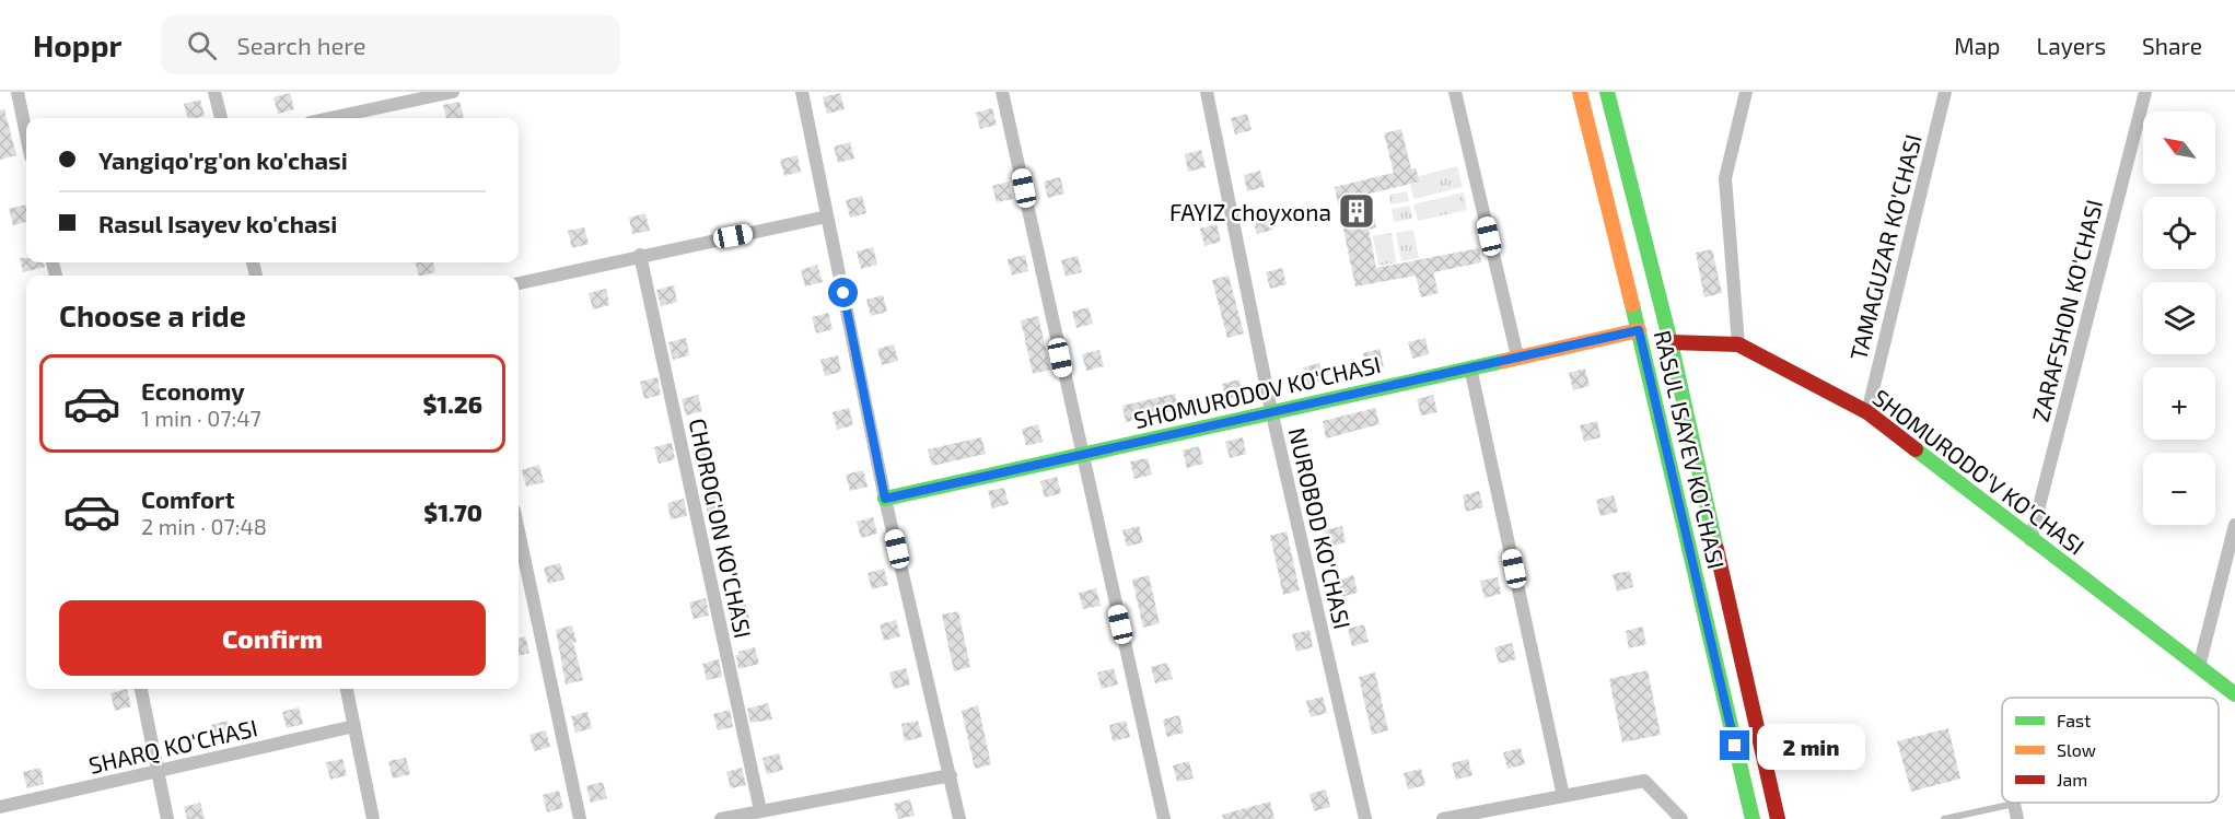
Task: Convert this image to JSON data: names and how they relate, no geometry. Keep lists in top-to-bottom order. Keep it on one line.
{"streets":{"main road":["SHOMURODOV KO'CHASI","RASUL ISAYEV KO'CHASI","SHOMURODO'V KO'CHASI"],"street":["TAMAGUZAR KO'CHASI","ZARAFSHON KO'CHASI","CHOROG'ON KO'CHASI","NUROBOD KO'CHASI","SHARQ KO'CHASI"]},"crossings":[["TAMAGUZAR KO'CHASI","SHOMURODO'V KO'CHASI"],["ZARAFSHON KO'CHASI","SHOMURODO'V KO'CHASI"],["SHOMURODOV KO'CHASI","RASUL ISAYEV KO'CHASI"],["SHOMURODOV KO'CHASI","NUROBOD KO'CHASI"],["RASUL ISAYEV KO'CHASI","SHOMURODO'V KO'CHASI"]],"places":{"building":["FAYIZ choyxona"]},"legend":["Fast","Slow","Jam"],"north":"top left","page":{"header":"Hoppr","search":"Search here","nav":["Map","Layers","Share"],"map_buttons":["+","−"],"banner":["Yangiqo'rg'on ko'chasi","Rasul Isayev ko'chasi"],"heading":"Choose a ride","list":[{"name":"Economy","note":"1 min · 07:47","value":"$1.26"},{"name":"Comfort","note":"2 min · 07:48","value":"$1.70"}],"buttons":"Confirm","bubble":"2 min"}}
